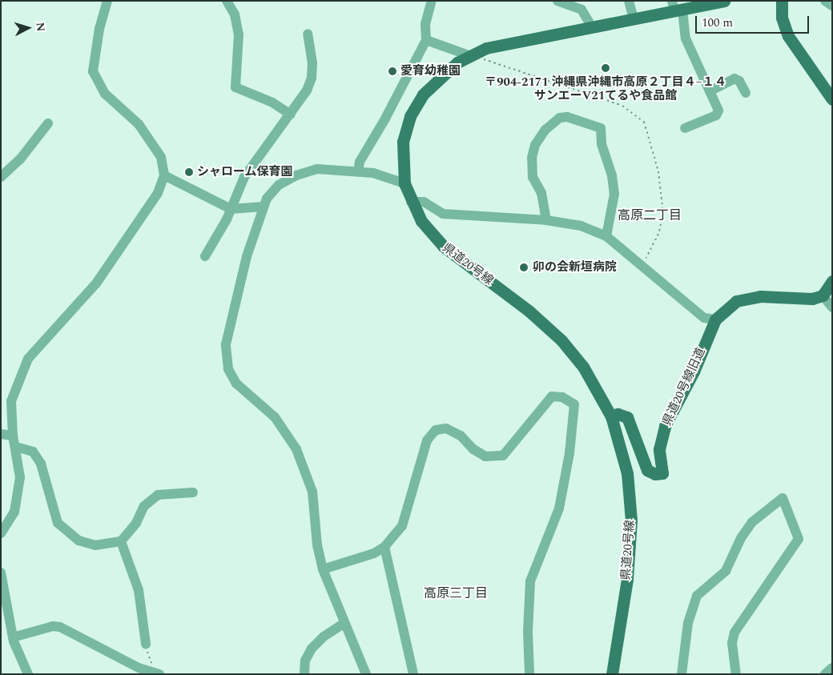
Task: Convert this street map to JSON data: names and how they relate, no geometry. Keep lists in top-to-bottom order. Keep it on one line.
{"streets":{"main road":["県道20号線","県道20号線旧道"]},"crossings":[["県道20号線","県道20号線旧道"]],"districts":["高原二丁目","高原三丁目"],"places":["〒904-2171 沖縄県沖縄市高原２丁目４−１４ サンエーV21てるや食品館","愛育幼稚園","シャローム保育園","卯の会新垣病院"],"scale_bar":"100 m","north":"right"}
